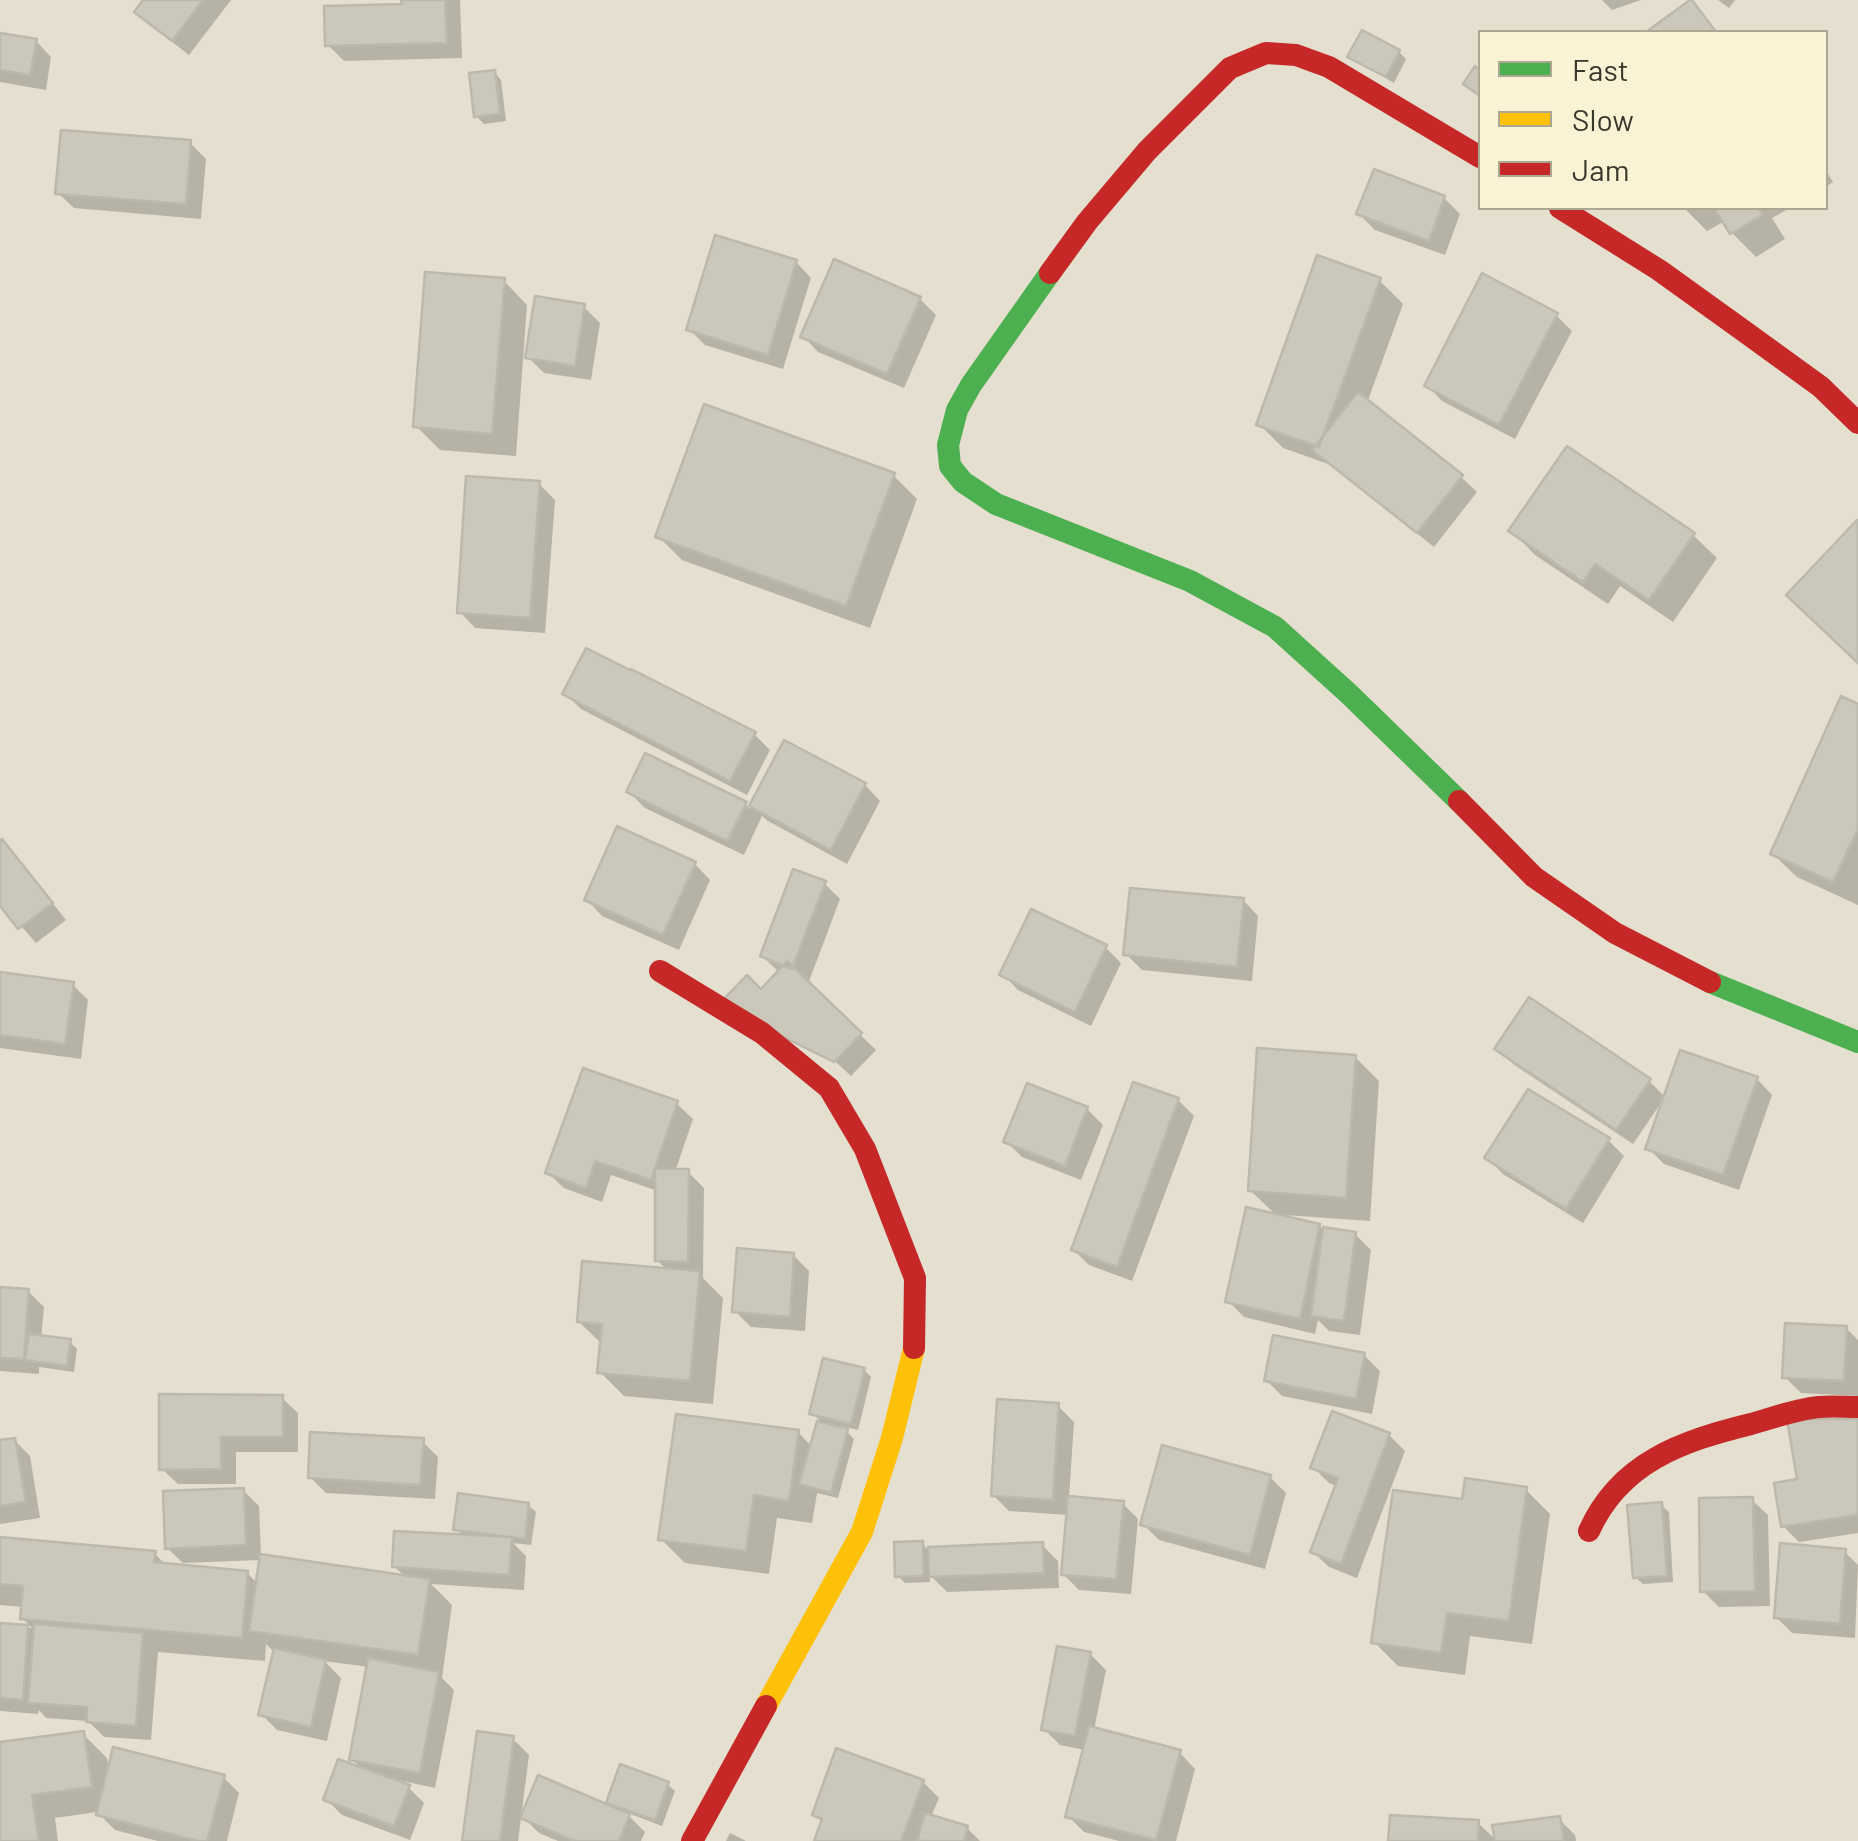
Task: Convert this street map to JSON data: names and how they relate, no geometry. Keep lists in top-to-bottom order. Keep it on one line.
{"legend":["Fast","Slow","Jam"]}
